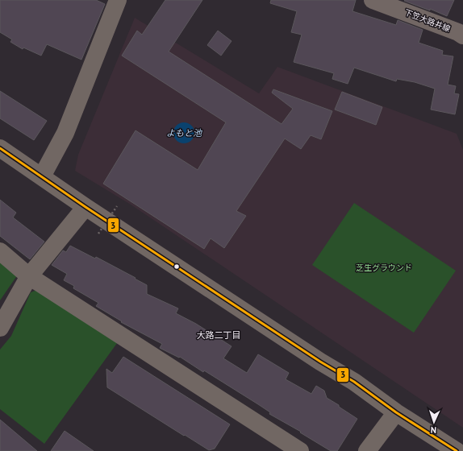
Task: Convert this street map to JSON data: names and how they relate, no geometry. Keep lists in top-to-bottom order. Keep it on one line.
{"streets":{"main road":["下笠大路井線"]},"districts":["大路二丁目"],"water":["よもと池"],"parks":["芝生グラウンド"],"lines":["transit line 3"],"north":"bottom"}
